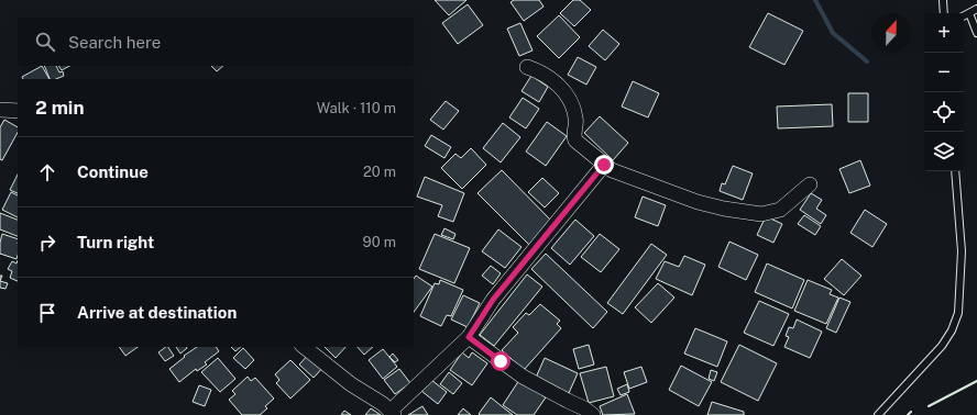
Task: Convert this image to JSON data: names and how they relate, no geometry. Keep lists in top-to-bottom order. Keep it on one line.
{"north":"top","page":{"map_buttons":["+","−"],"search":"Search here","heading":["2 min","Walk · 110 m"],"list":[["Continue","20 m"],["Turn right","90 m"],"Arrive at destination"]}}
